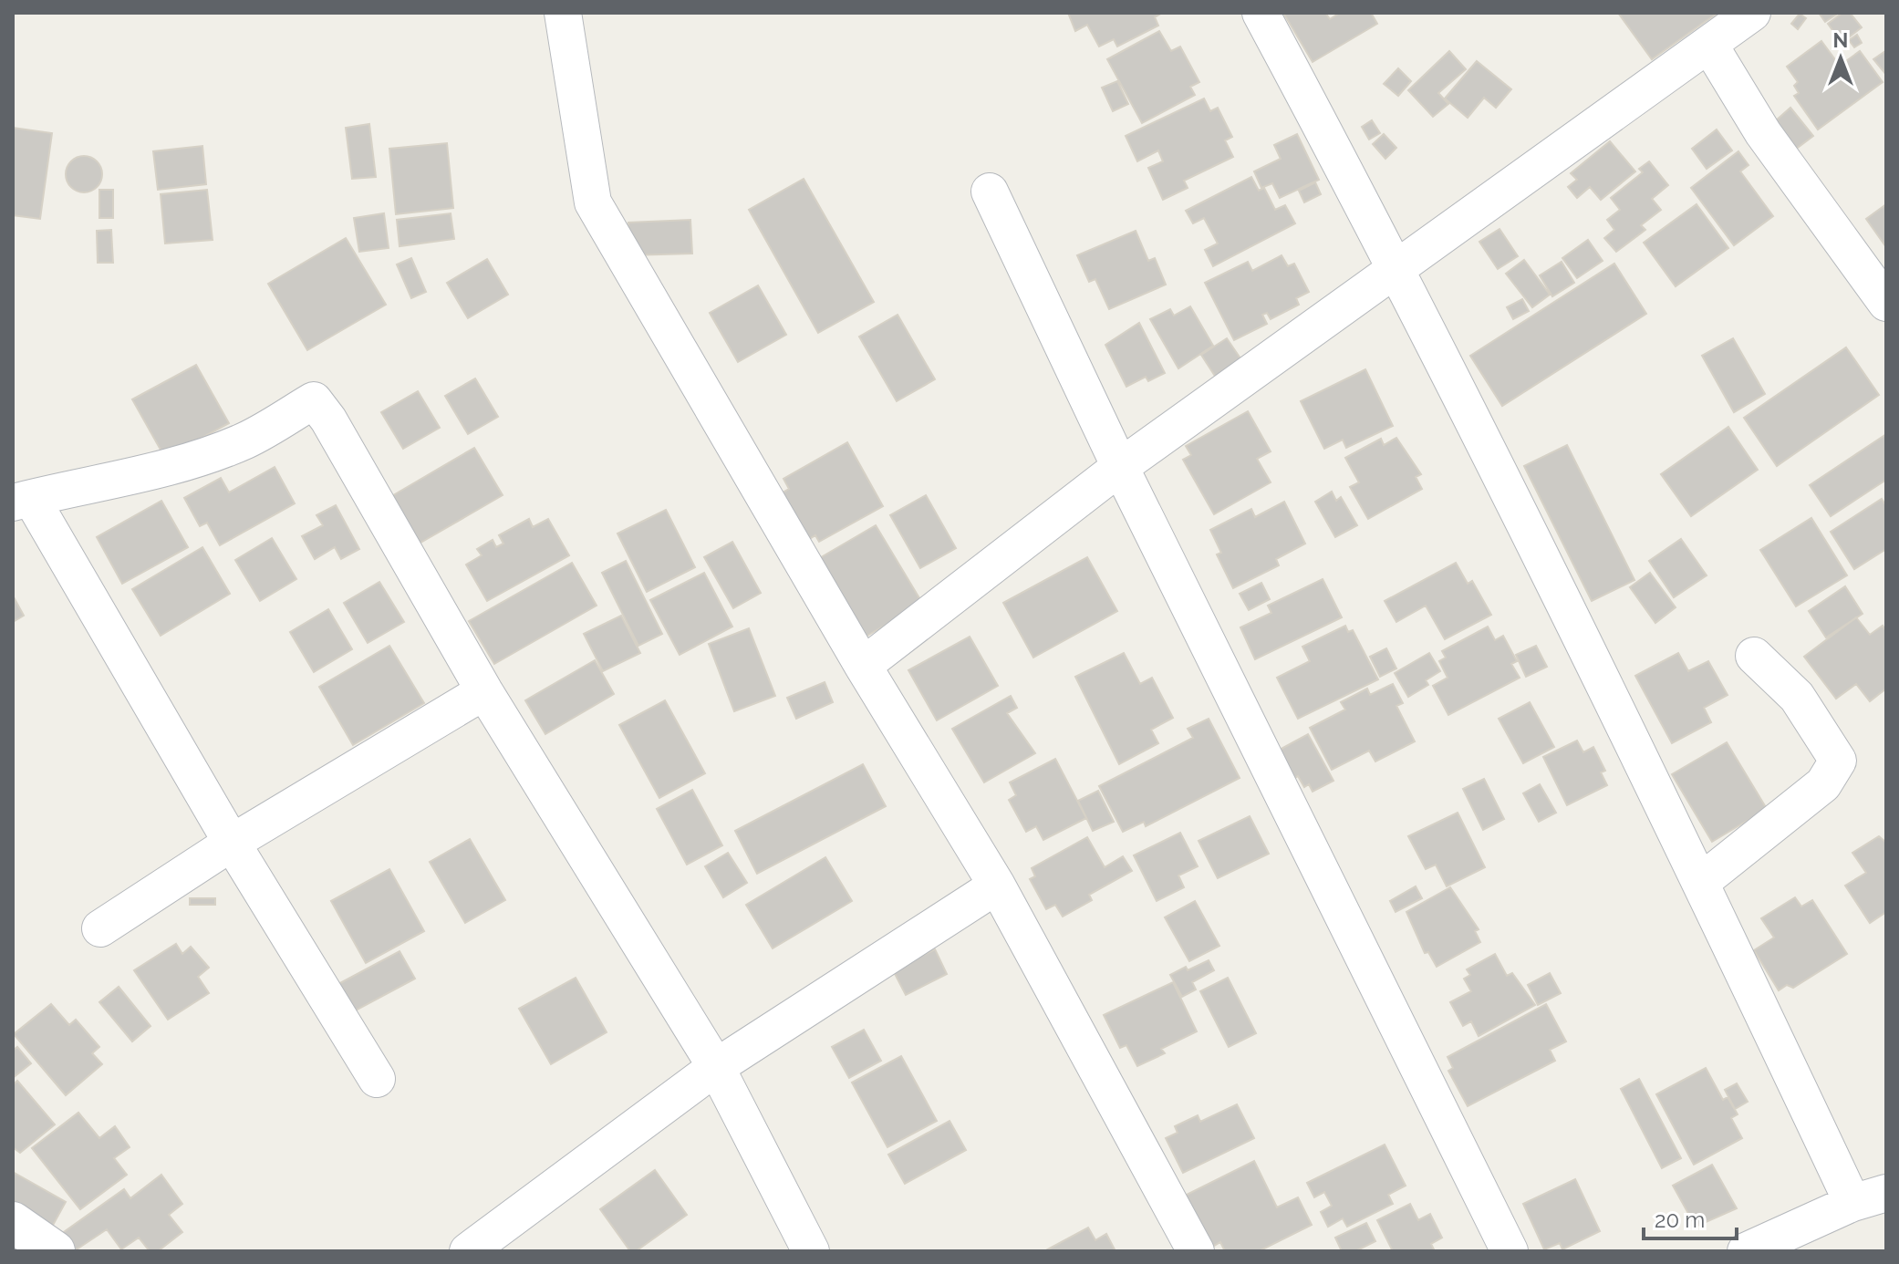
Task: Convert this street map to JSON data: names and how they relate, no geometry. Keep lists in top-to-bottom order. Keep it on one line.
{"scale_bar":"20 m","north":"top"}
